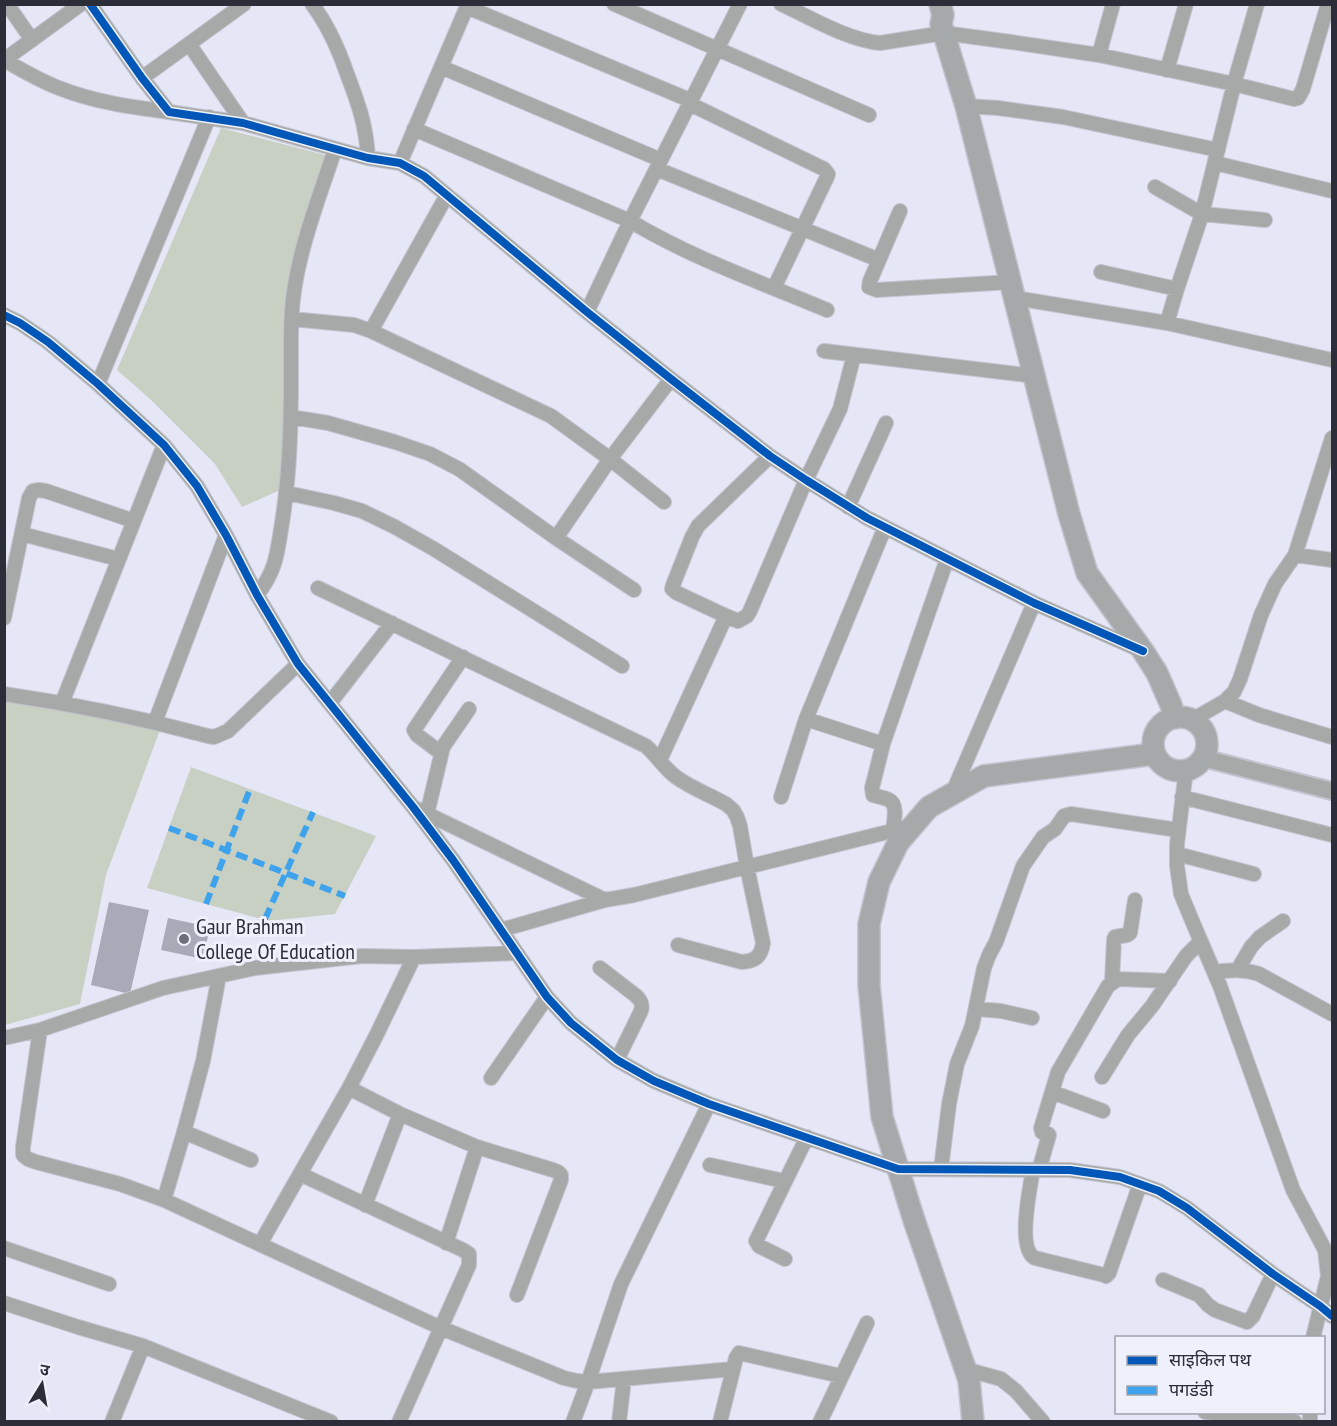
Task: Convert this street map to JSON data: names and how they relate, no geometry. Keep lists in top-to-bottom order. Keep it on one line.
{"places":["Gaur Brahman College Of Education"],"legend":["साइकिल पथ","पगडंडी"],"north":"top"}
